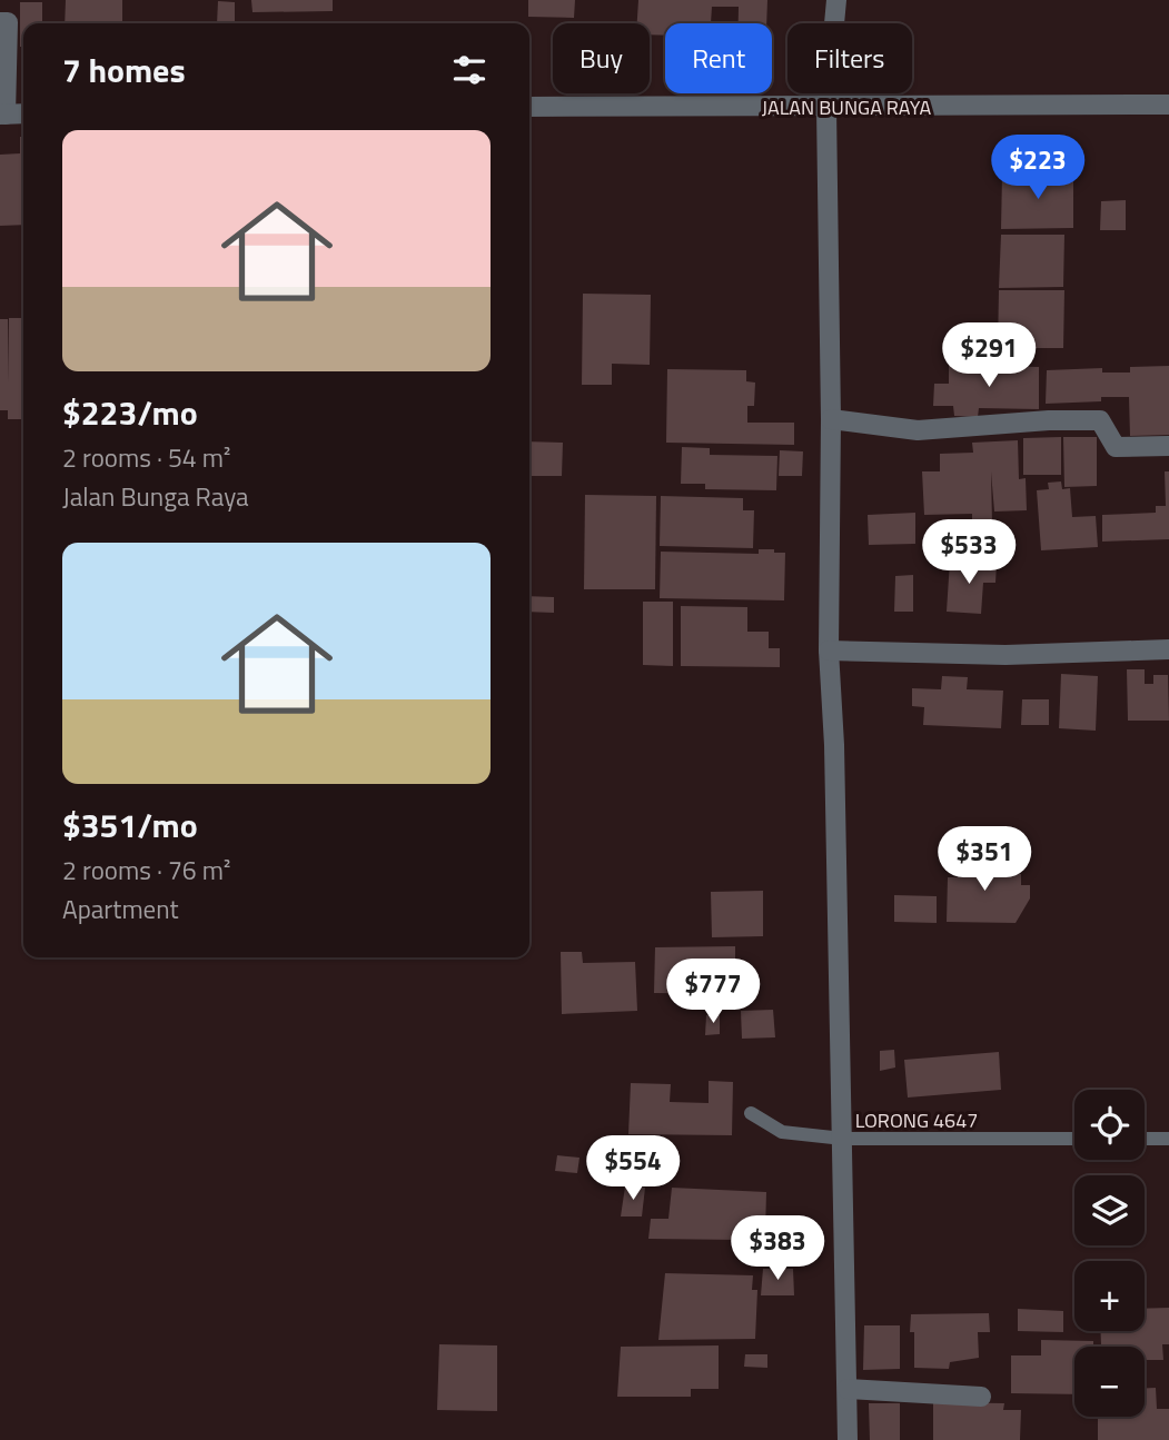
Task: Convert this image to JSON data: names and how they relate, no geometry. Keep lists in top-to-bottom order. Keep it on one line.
{"streets":{"street":["JALAN BUNGA RAYA"],"lane":["LORONG 4647"]},"page":{"chip":["Buy","Rent","Filters"],"heading":"7 homes","list":[{"name":"$223/mo","note":"2 rooms · 54 m² · Jalan Bunga Raya"},{"name":"$351/mo","note":"2 rooms · 76 m² · Apartment"}],"price":["$223","$291","$533","$351","$777","$554","$383"],"map_buttons":["+","−"]}}
